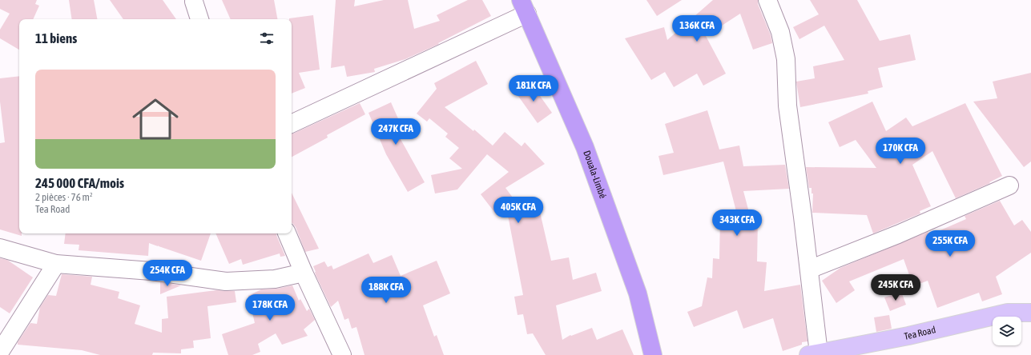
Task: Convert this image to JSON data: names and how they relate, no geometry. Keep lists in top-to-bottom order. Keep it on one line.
{"streets":{"highway":["Douala-Limbé"],"main road":["Tea Road"]},"page":{"price":["136K CFA","181K CFA","247K CFA","170K CFA","405K CFA","343K CFA","255K CFA","254K CFA","245K CFA","188K CFA","178K CFA"],"heading":"11 biens","list":[{"name":"245 000 CFA/mois","note":"2 pièces · 76 m² · Tea Road"}]}}
